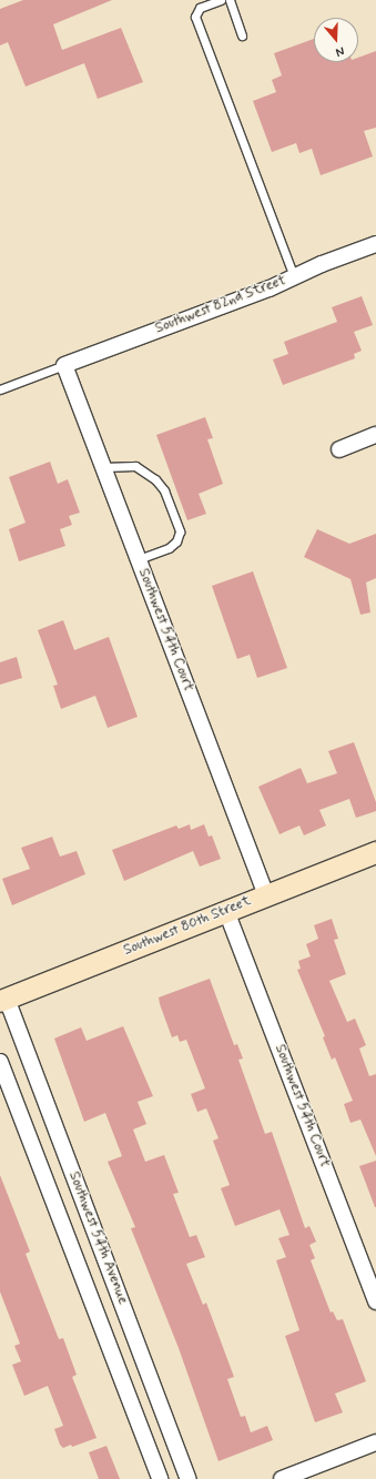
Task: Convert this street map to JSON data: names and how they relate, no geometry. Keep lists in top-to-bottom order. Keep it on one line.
{"streets":{"street":["Southwest 82nd Street","Southwest 54th Court","Southwest 80th Street","Southwest 54th Avenue"]},"crossings":[["Southwest 82nd Street","Southwest 54th Court"],["Southwest 54th Court","Southwest 80th Street"],["Southwest 80th Street","Southwest 54th Avenue"]],"north":"bottom"}
